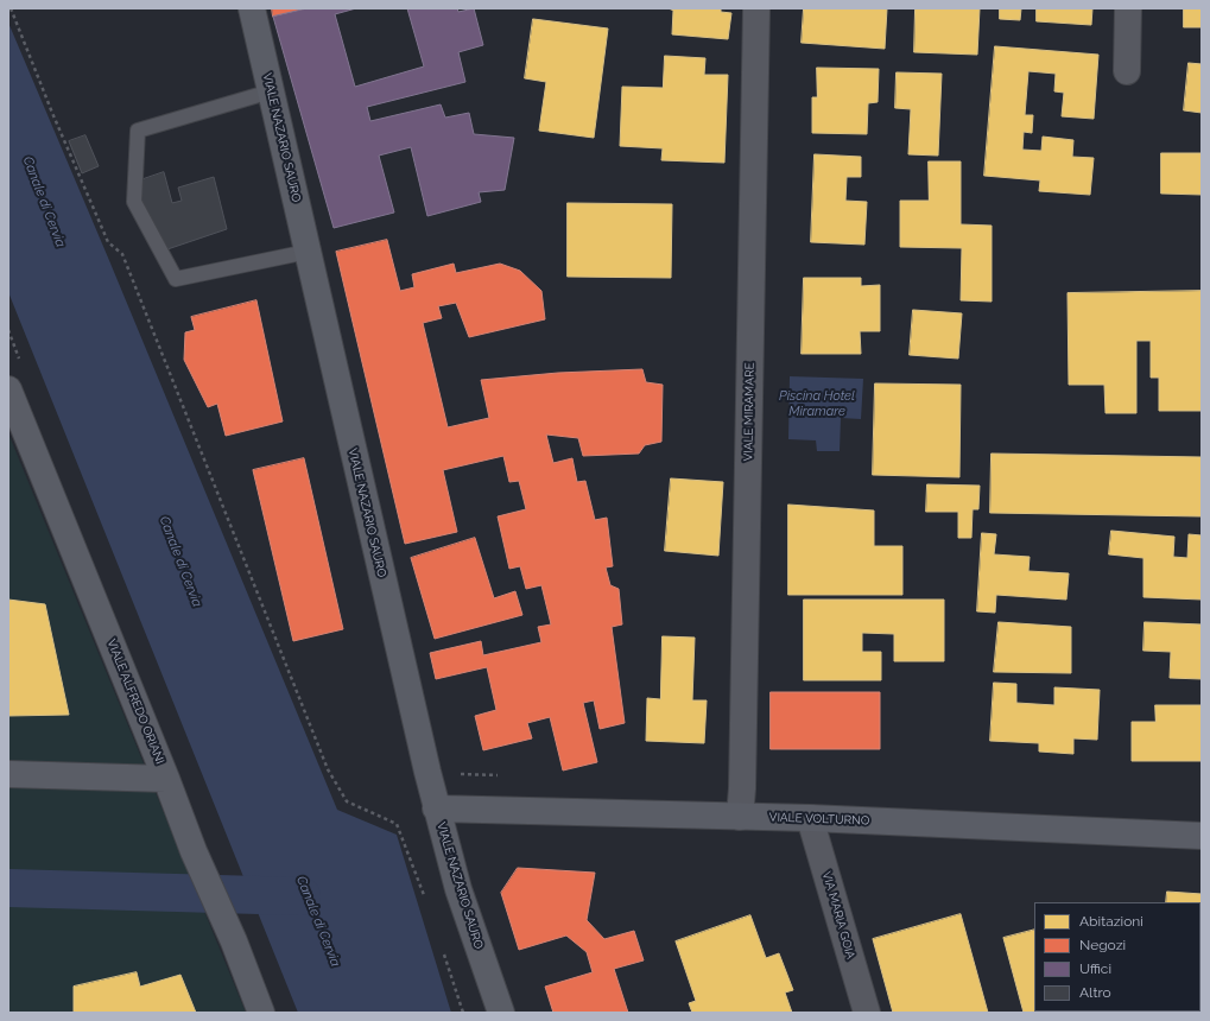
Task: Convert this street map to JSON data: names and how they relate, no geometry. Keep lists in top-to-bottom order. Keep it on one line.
{"streets":{"street":["VIALE NAZARIO SAURO","VIALE MIRAMARE","VIALE ALFREDO ORIANI","VIALE VOLTURNO","VIA MARIA GOIA"]},"crossings":[["VIALE NAZARIO SAURO","VIALE VOLTURNO"],["VIALE MIRAMARE","VIALE VOLTURNO"],["VIALE VOLTURNO","VIA MARIA GOIA"]],"water":["Canale di Cervia","Piscina Hotel Miramare"],"legend":["Abitazioni","Negozi","Uffici","Altro"]}
